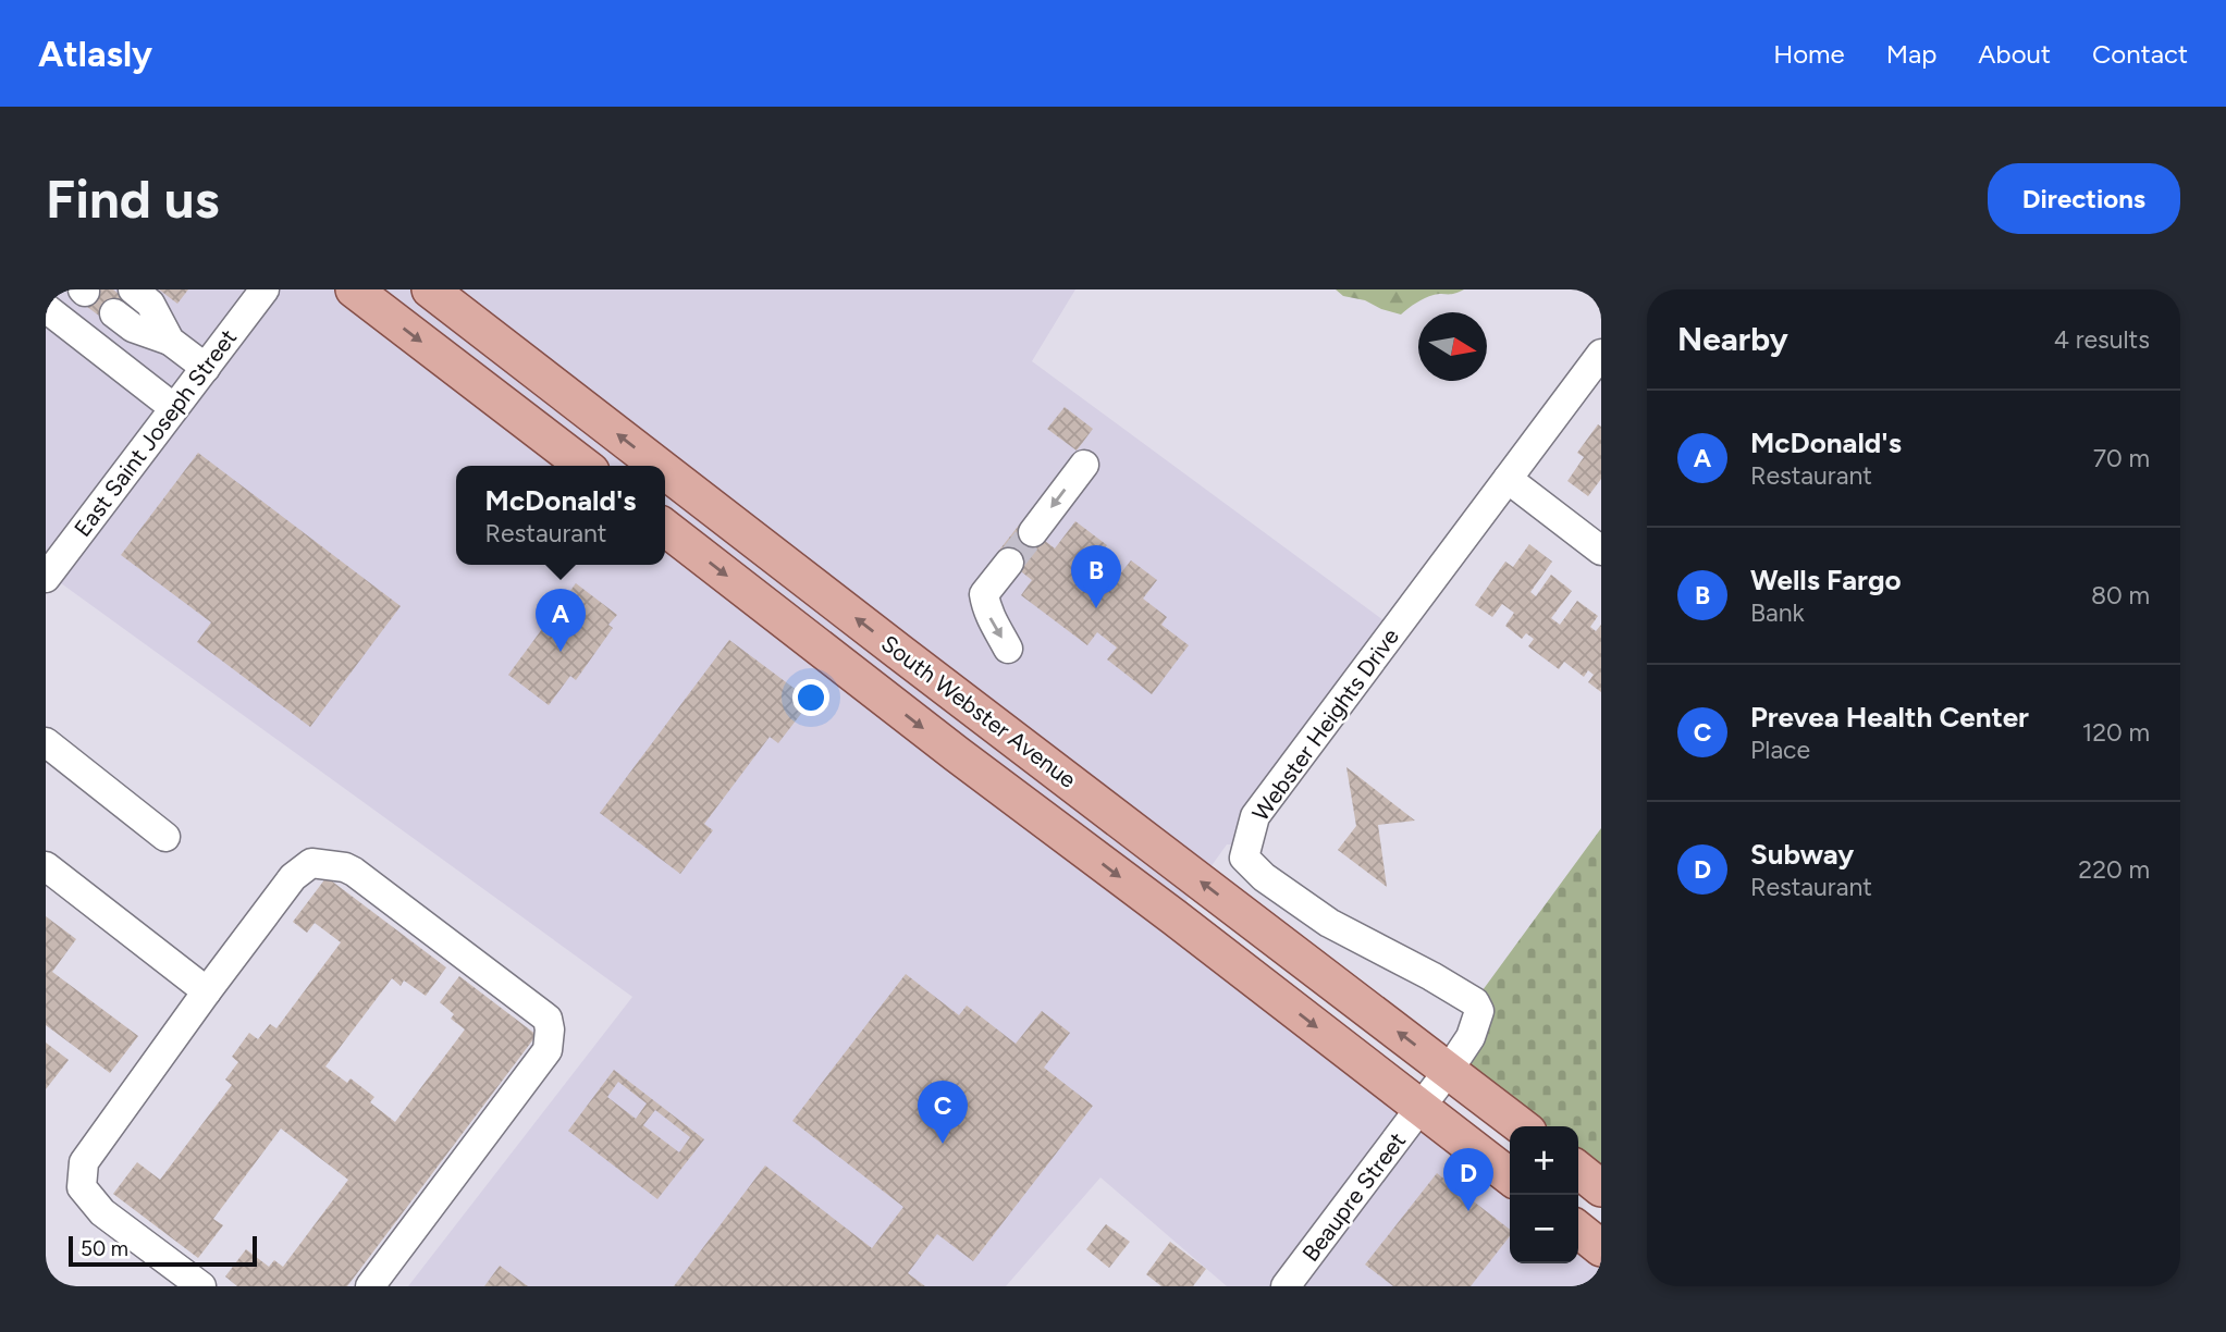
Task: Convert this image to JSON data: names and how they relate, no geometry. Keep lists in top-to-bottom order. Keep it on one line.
{"streets":{"main road":["South Webster Avenue"],"street":["East Saint Joseph Street","Webster Heights Drive","Beaupre Street"]},"crossings":[["South Webster Avenue","Webster Heights Drive"],["South Webster Avenue","Beaupre Street"],["Webster Heights Drive","Beaupre Street"]],"scale_bar":"50 m","north":"right","page":{"header":"Atlasly","nav":["Home","Map","About","Contact"],"buttons":"Directions","title":"Find us","heading":["Nearby","4 results"],"list":[{"mark":"A","name":"McDonald's","note":"Restaurant","value":"70 m"},{"mark":"B","name":"Wells Fargo","note":"Bank","value":"80 m"},{"mark":"C","name":"Prevea Health Center","note":"Place","value":"120 m"},{"mark":"D","name":"Subway","note":"Restaurant","value":"220 m"}],"popup":["McDonald's","Restaurant"],"pins":["B","A","C","D"],"map_buttons":["+","−"],"scale":"50 m"}}
